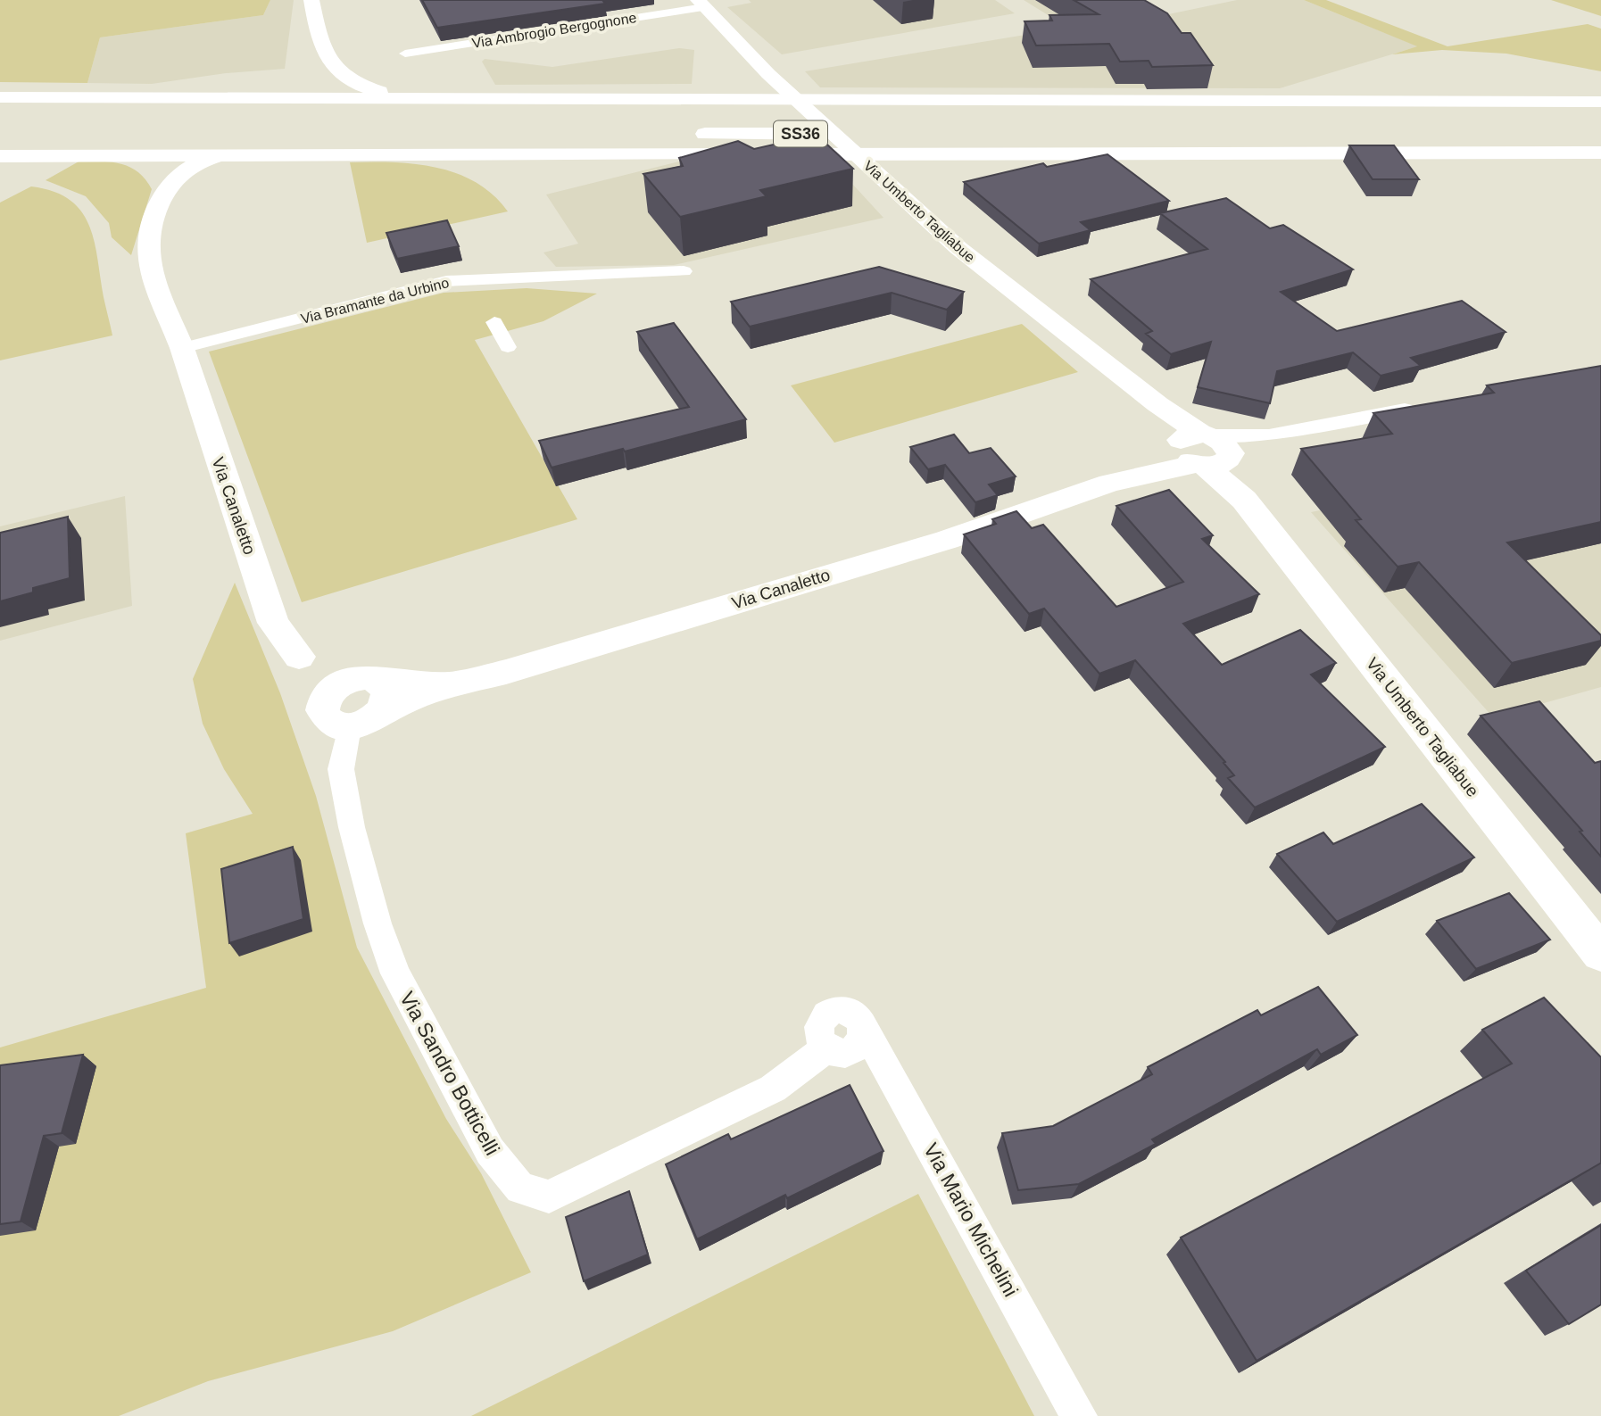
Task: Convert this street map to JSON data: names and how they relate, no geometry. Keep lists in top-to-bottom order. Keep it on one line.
{"streets":{"main road":["SS36","Via Umberto Tagliabue","Via Canaletto"],"street":["Via Ambrogio Bergognone","Via Bramante da Urbino","Via Sandro Botticelli","Via Mario Michelini"]},"crossings":[["Via Ambrogio Bergognone","Via Umberto Tagliabue"],["Via Umberto Tagliabue","Via Canaletto"],["Via Bramante da Urbino","Via Canaletto"],["Via Canaletto","Via Sandro Botticelli"],["Via Sandro Botticelli","Via Mario Michelini"]]}
